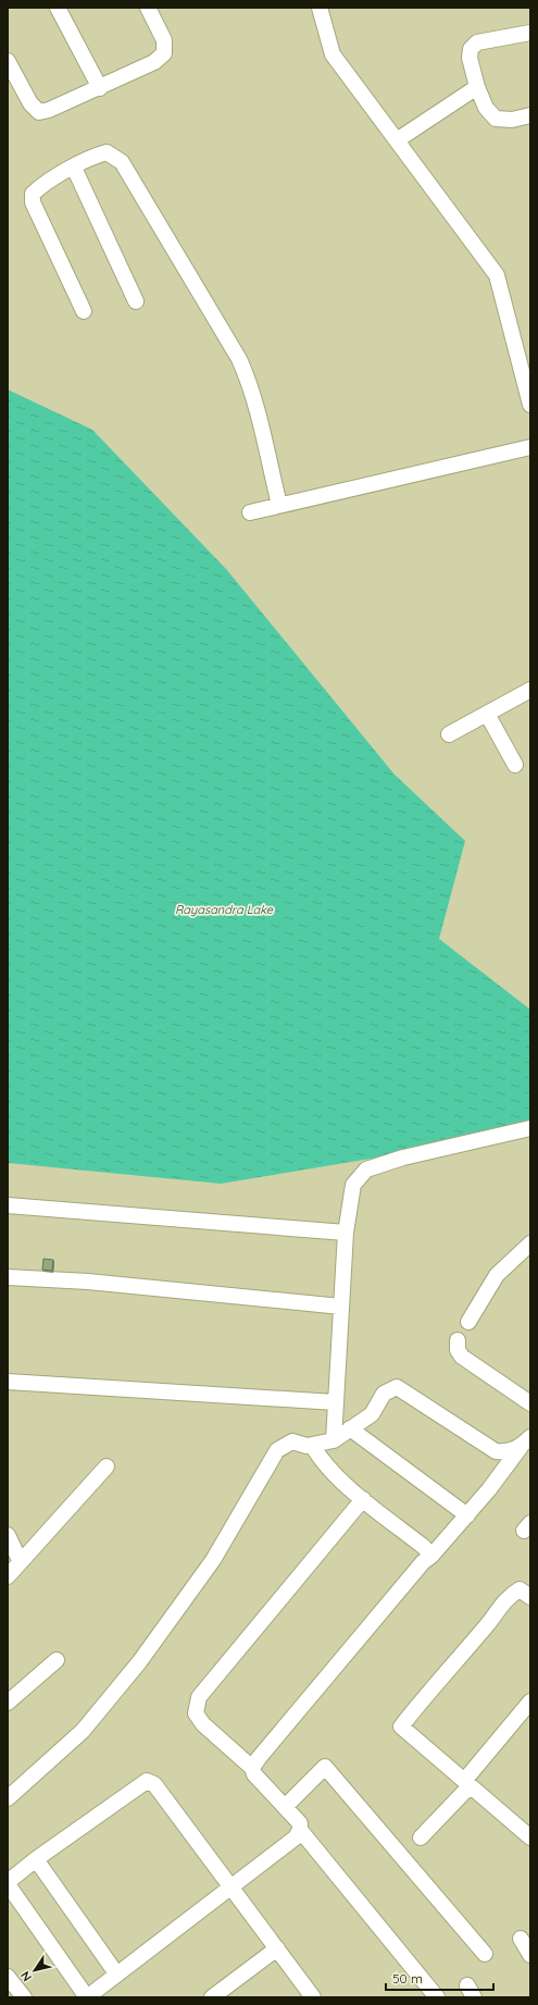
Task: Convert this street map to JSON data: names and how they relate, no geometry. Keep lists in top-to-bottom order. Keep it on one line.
{"water":["Rayasandra Lake"],"scale_bar":"50 m","north":"bottom left"}
